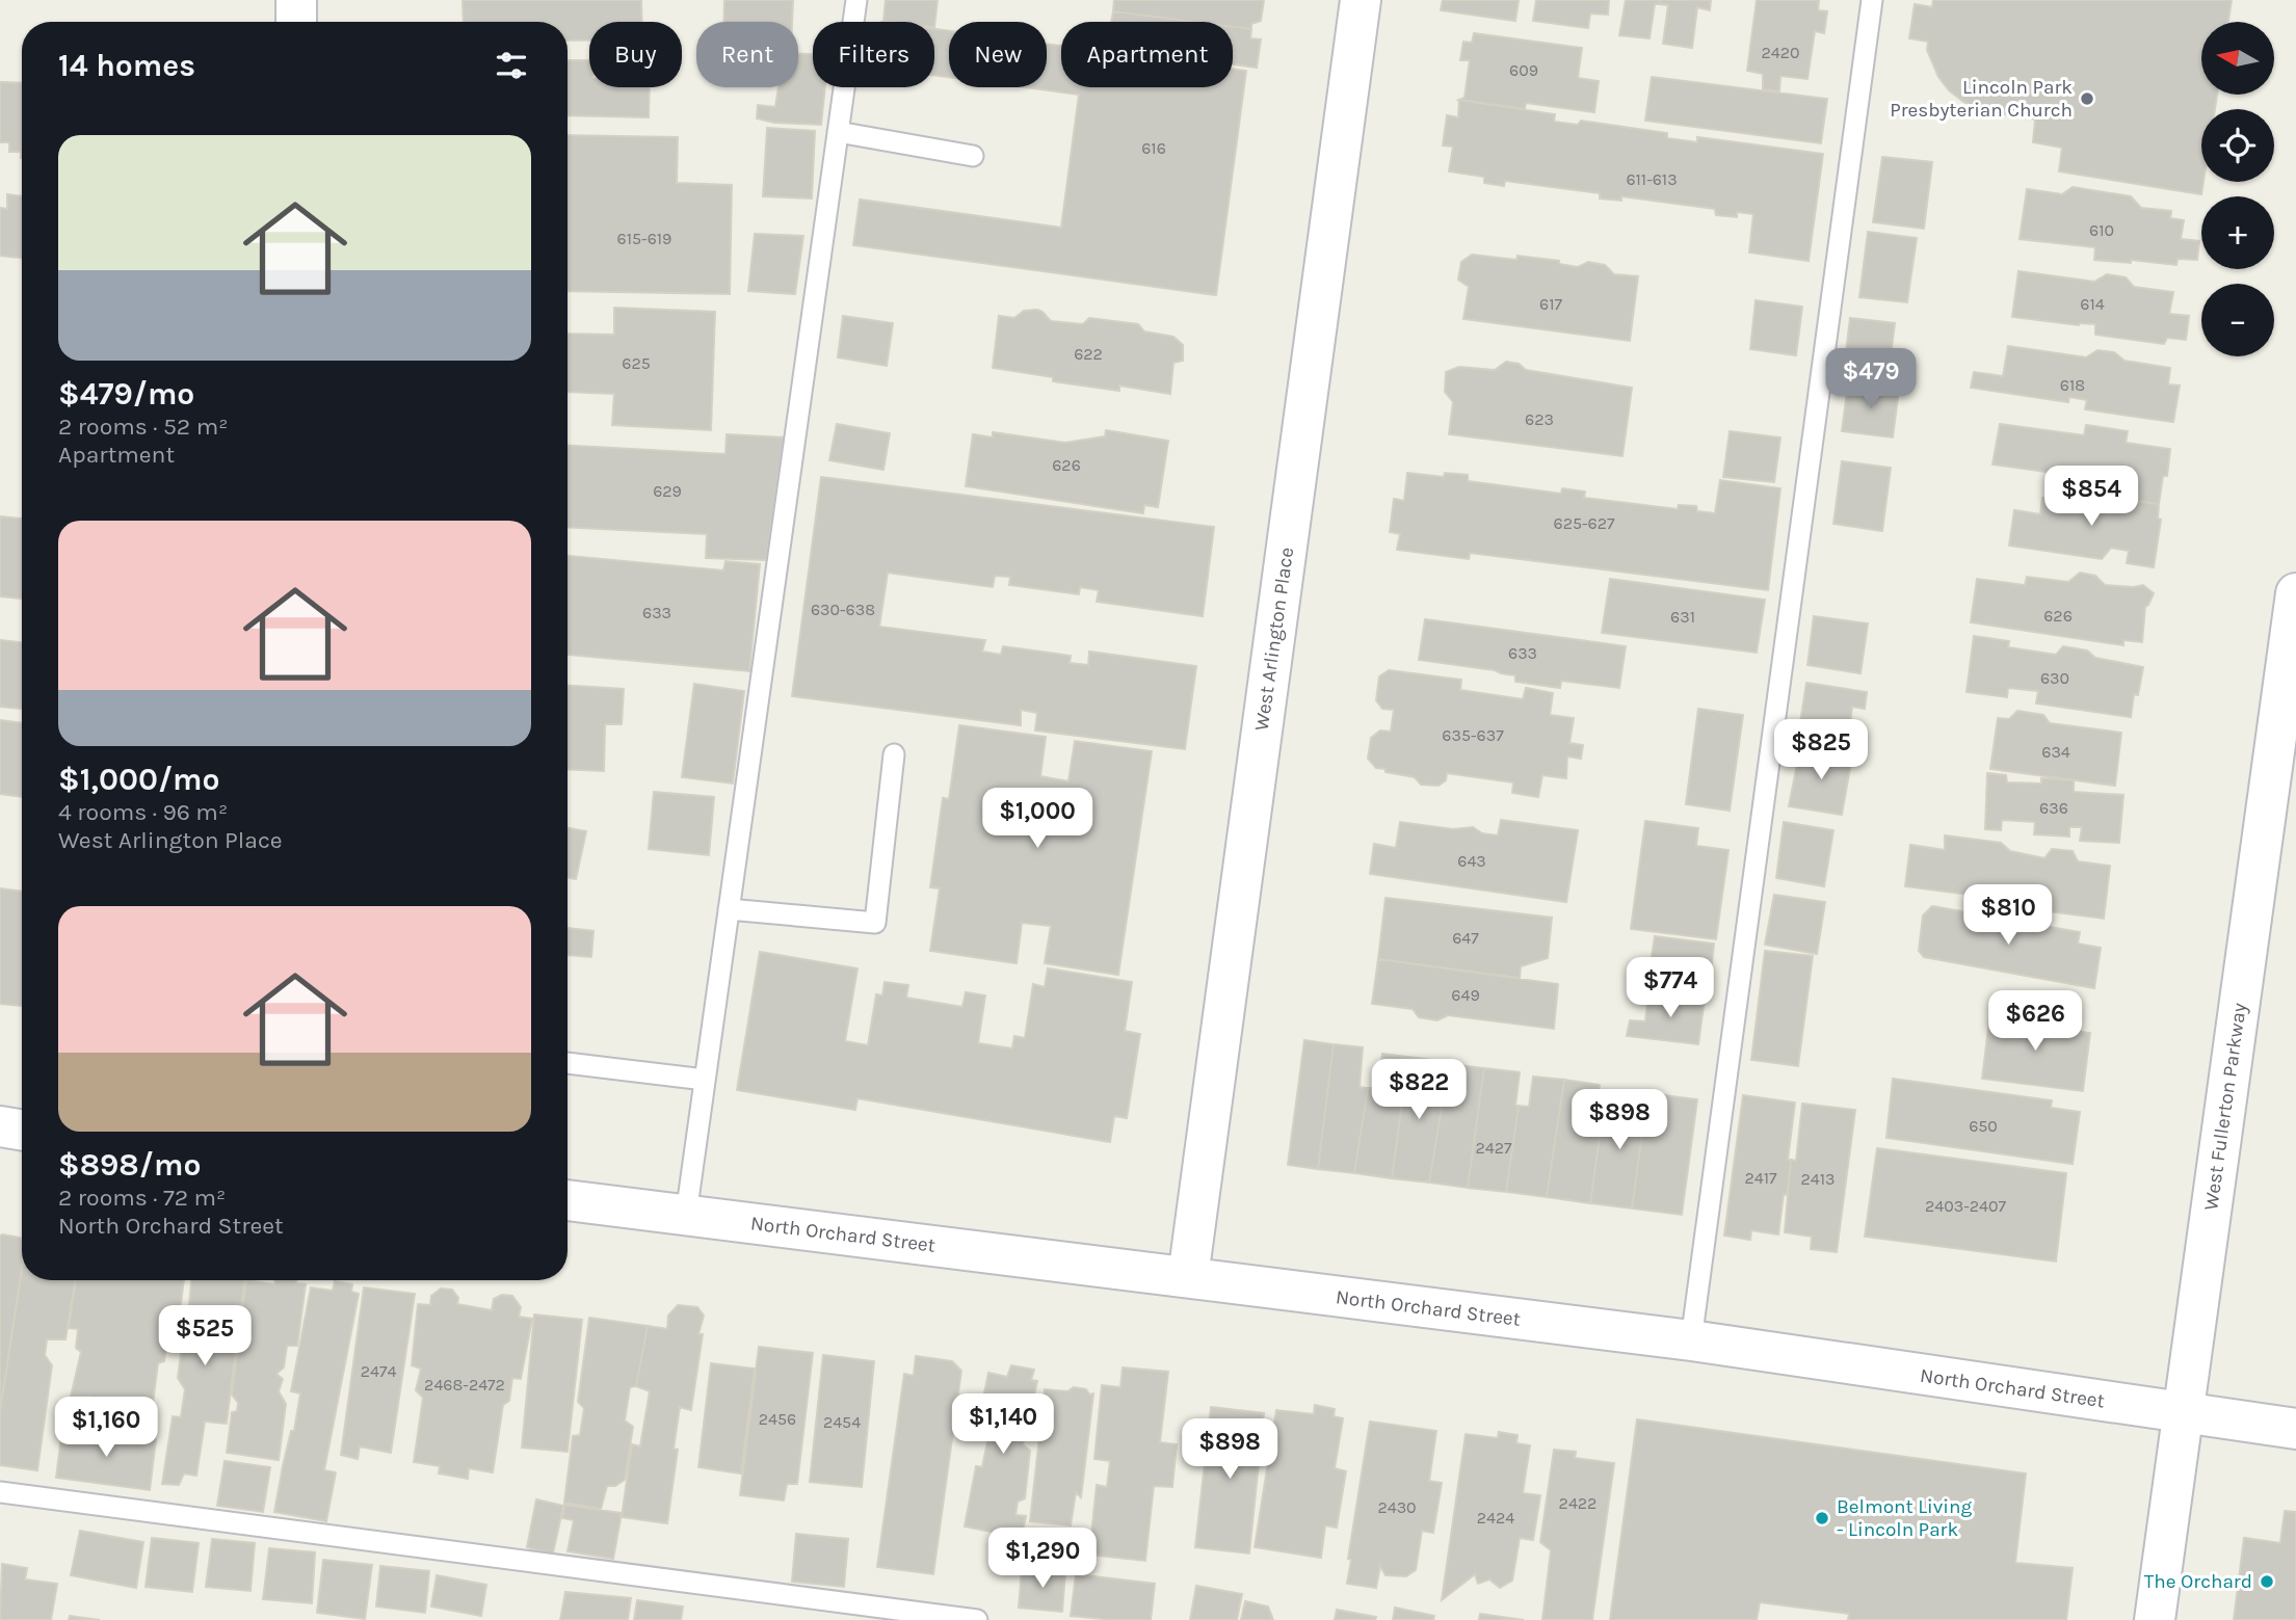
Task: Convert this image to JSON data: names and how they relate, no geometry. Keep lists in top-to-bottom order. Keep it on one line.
{"streets":{"street":["West Arlington Place","West Fullerton Parkway","North Orchard Street"]},"crossings":[["West Arlington Place","North Orchard Street"],["West Fullerton Parkway","North Orchard Street"]],"places":["Lincoln Park Presbyterian Church","Belmont Living - Lincoln Park","The Orchard"],"house_numbers":["2420","609","616","611-613","610","615-619","617","614","622","625","618","623","626","629","625-627","630-638","633","626","631","633","630","635-637","634","636","643","647","649","650","2427","2417","2413","2403-2407","2474","2468-2472","2456","2454","2422","2430","2424"],"north":"left","page":{"map_buttons":["+","−"],"chip":["Buy","Rent","Filters","New","Apartment"],"heading":"14 homes","list":[{"name":"$479/mo","note":"2 rooms · 52 m² · Apartment"},{"name":"$1,000/mo","note":"4 rooms · 96 m² · West Arlington Place"},{"name":"$898/mo","note":"2 rooms · 72 m² · North Orchard Street"}],"price":["$479","$854","$825","$1,000","$810","$774","$626","$822","$898","$525","$1,140","$1,160","$898","$1,290"]}}
